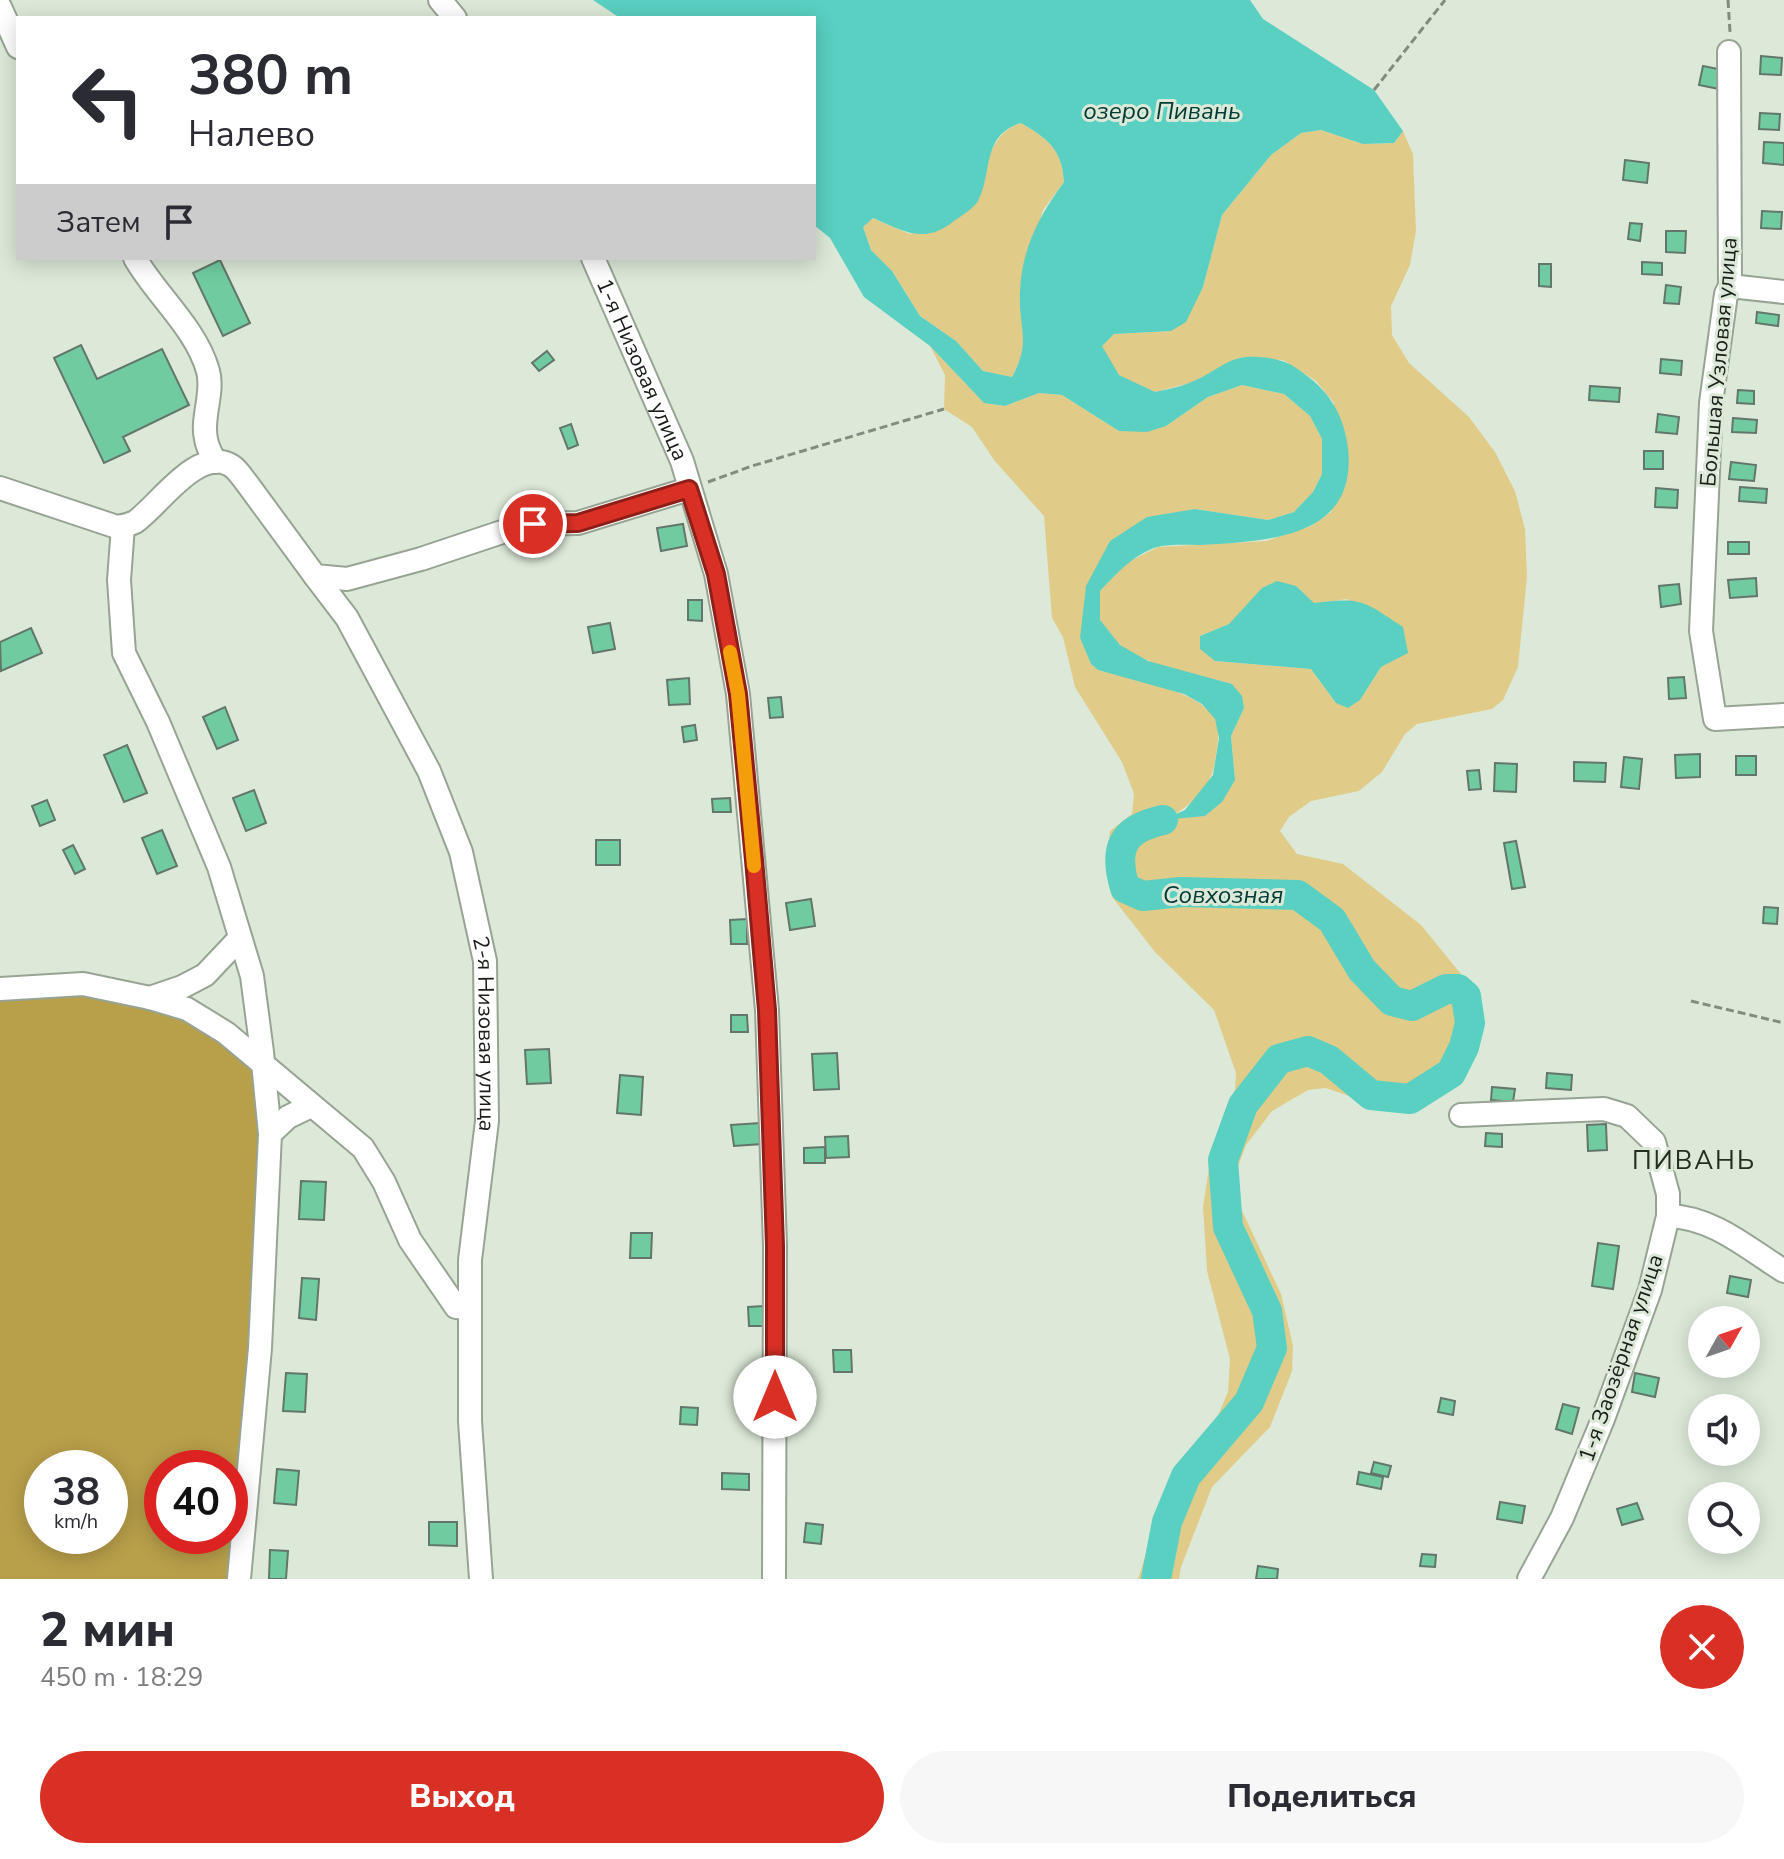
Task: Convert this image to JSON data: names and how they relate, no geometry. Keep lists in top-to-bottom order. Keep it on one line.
{"streets":{"street":["Большая Узловая улица","1-я Низовая улица","2-я Низовая улица","1-я Заозёрная улица"]},"districts":["ПИВАНЬ"],"water":["озеро Пивань","Совхозная"],"north":"top right","page":{"turn":["380 m","Налево"],"then":"Затем","speed":"38 km/h","limit":"40","heading":["2 мин","450 m · 18:29"],"buttons":["Выход","Поделиться"]}}
